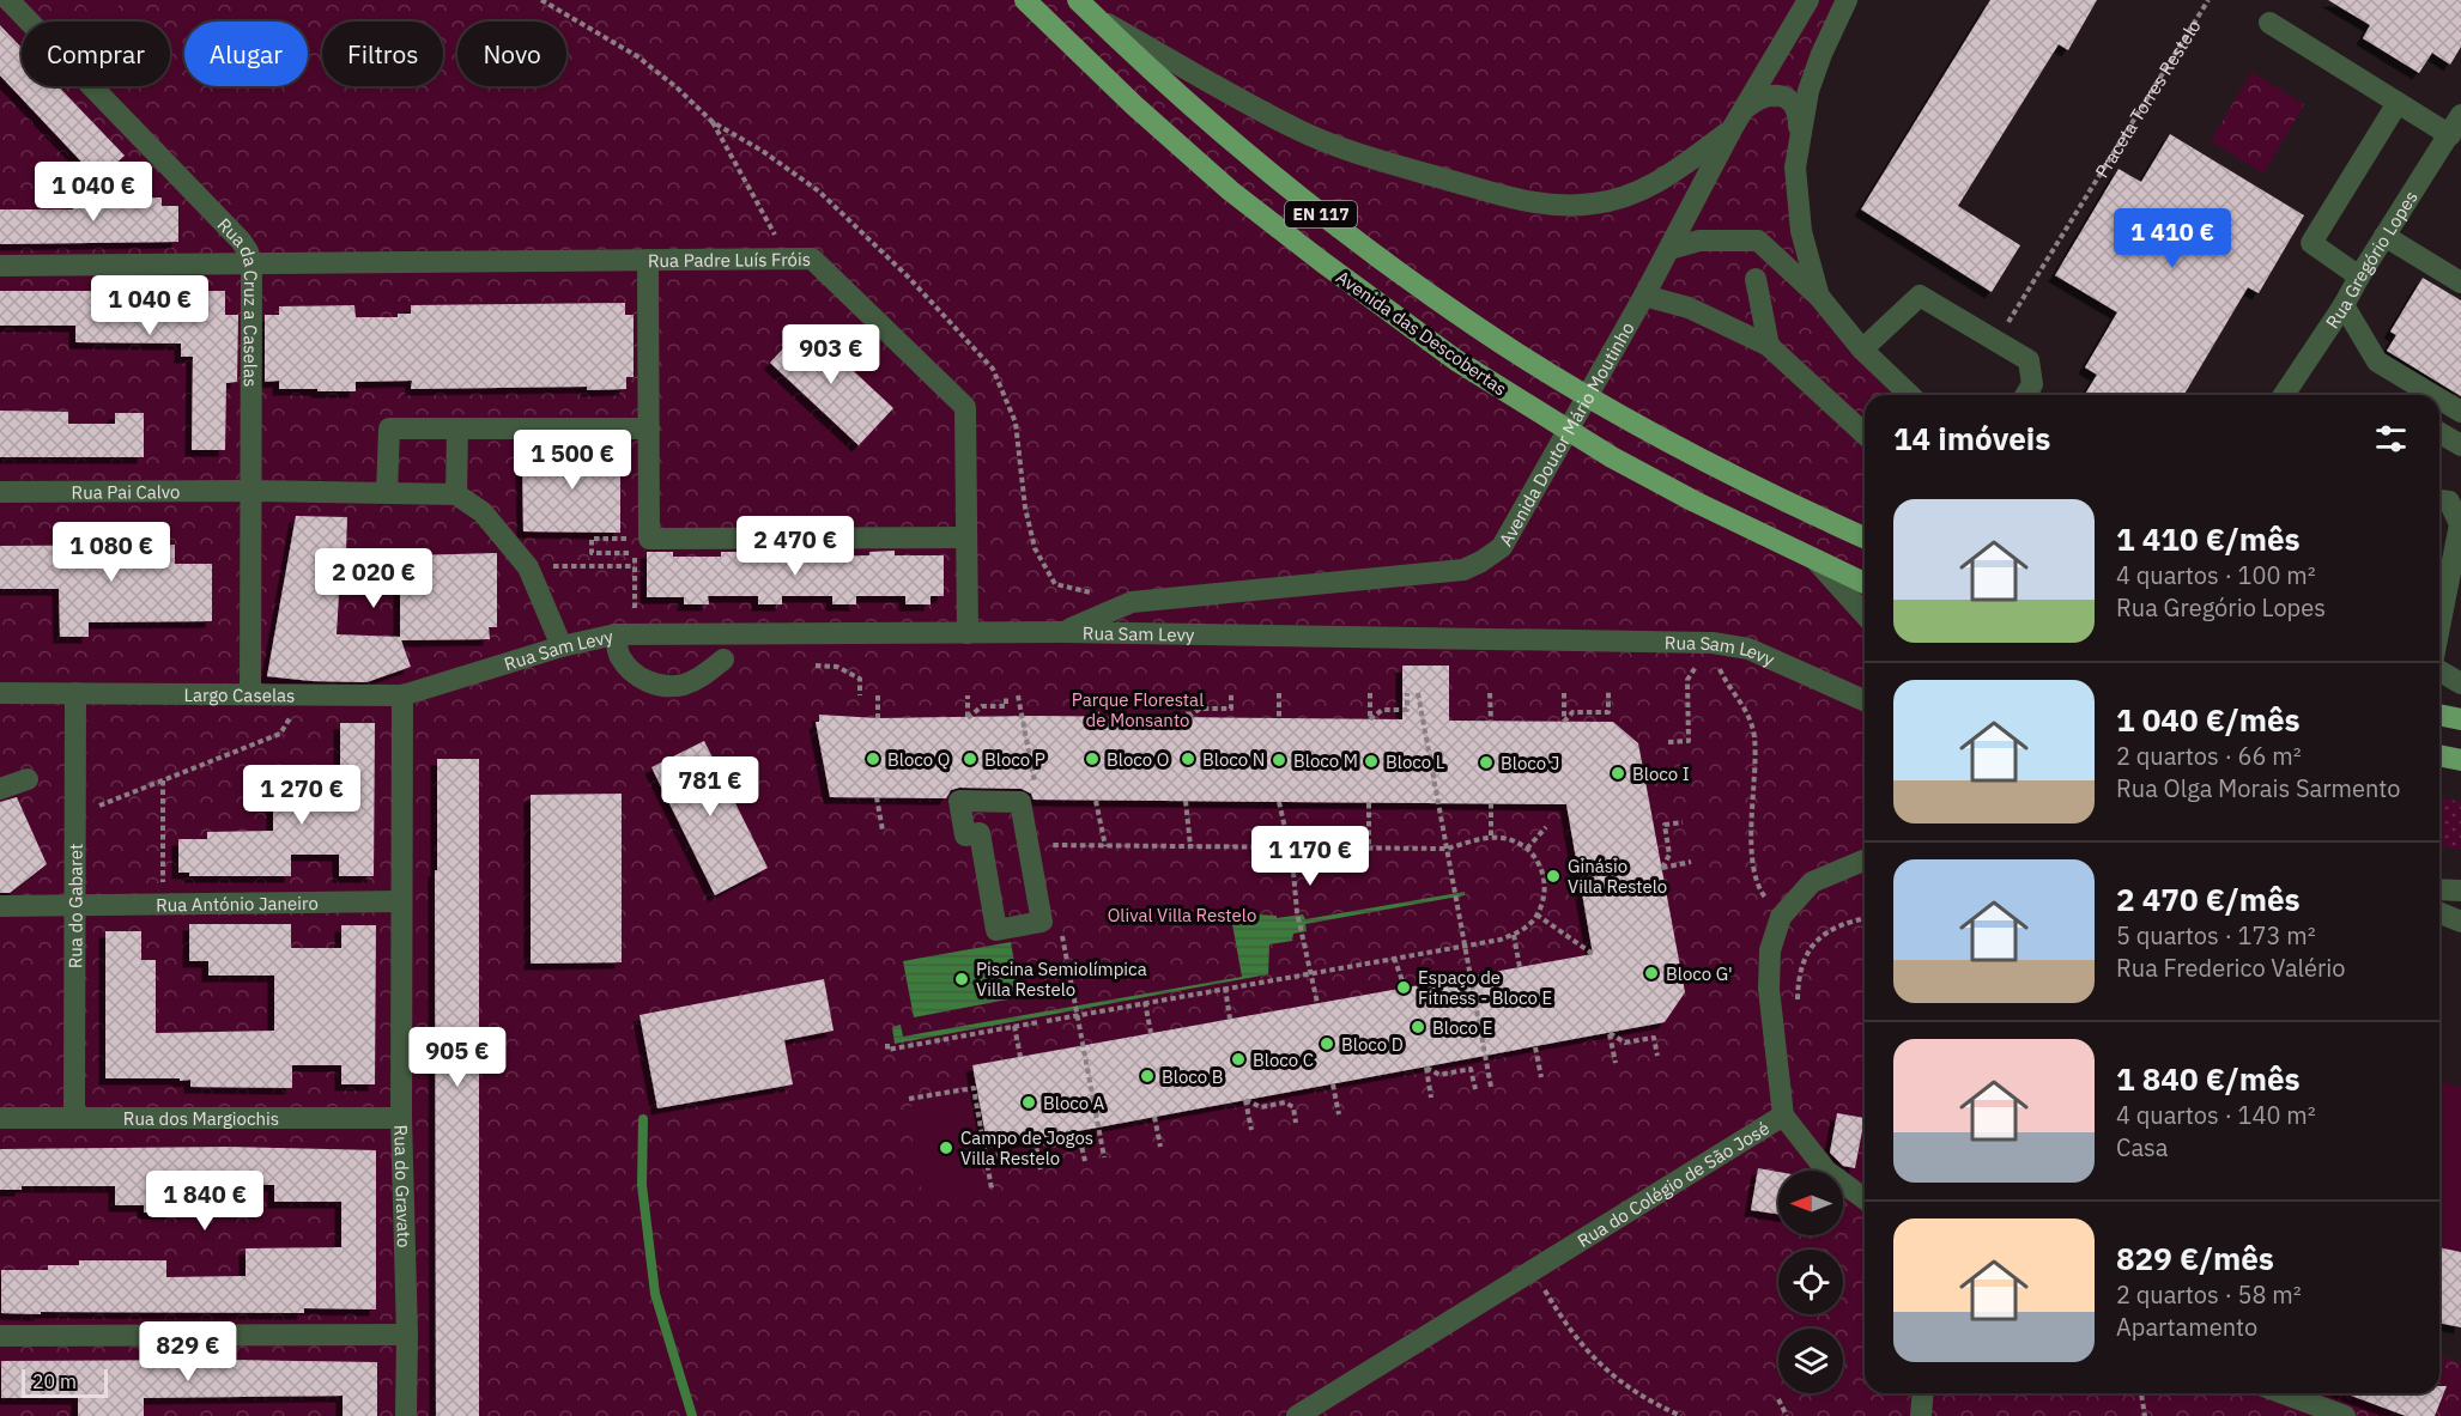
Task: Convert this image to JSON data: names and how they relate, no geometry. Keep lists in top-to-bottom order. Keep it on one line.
{"streets":{"main road":["EN 117","Avenida das Descobertas"],"street":["Rua Gregório Lopes","Rua Padre Luís Fróis","Rua da Cruz a Caselas","Avenida Doutor Mário Moutinho","Rua Pai Calvo","Rua Sam Levy","Largo Caselas","Rua António Janeiro","Rua do Gabaret","Rua dos Margiochis","Rua do Colégio de São José","Rua do Gravato"],"path":["Praceta Torres Restelo"]},"crossings":[["Rua Padre Luís Fróis","Rua da Cruz a Caselas"],["Rua Padre Luís Fróis","Rua Sam Levy"],["Rua da Cruz a Caselas","Rua Pai Calvo"],["Rua da Cruz a Caselas","Largo Caselas"],["Avenida das Descobertas","Avenida Doutor Mário Moutinho"],["Avenida Doutor Mário Moutinho","Rua Sam Levy"],["Rua Sam Levy","Largo Caselas"],["Rua Sam Levy","Rua do Gravato"],["Largo Caselas","Rua do Gabaret"],["Largo Caselas","Rua do Gravato"],["Rua António Janeiro","Rua do Gabaret"],["Rua António Janeiro","Rua do Gravato"],["Rua do Gabaret","Rua dos Margiochis"],["Rua dos Margiochis","Rua do Gravato"]],"parks":["Parque Florestal de Monsanto","Olival Villa Restelo"],"places":["Bloco Q","Bloco P","Bloco O","Bloco N","Bloco M","Bloco L","Bloco J","Bloco I","Ginásio Villa Restelo","Bloco G'","Piscina Semiolímpica Villa Restelo","Espaço de Fitness - Bloco E","Bloco E","Bloco D","Bloco C","Bloco B","Bloco A","Campo de Jogos Villa Restelo"],"scale_bar":"20 m","north":"left","page":{"chip":["Comprar","Alugar","Filtros","Novo"],"price":["1 040 €","1 410 €","1 040 €","903 €","1 500 €","2 470 €","1 080 €","2 020 €","781 €","1 270 €","1 170 €","905 €","1 840 €","829 €"],"heading":"14 imóveis","list":[{"name":"1 410 €/mês","note":"4 quartos · 100 m² · Rua Gregório Lopes"},{"name":"1 040 €/mês","note":"2 quartos · 66 m² · Rua Olga Morais Sarmento"},{"name":"2 470 €/mês","note":"5 quartos · 173 m² · Rua Frederico Valério"},{"name":"1 840 €/mês","note":"4 quartos · 140 m² · Casa"},{"name":"829 €/mês","note":"2 quartos · 58 m² · Apartamento"}],"scale":"20 m"}}
